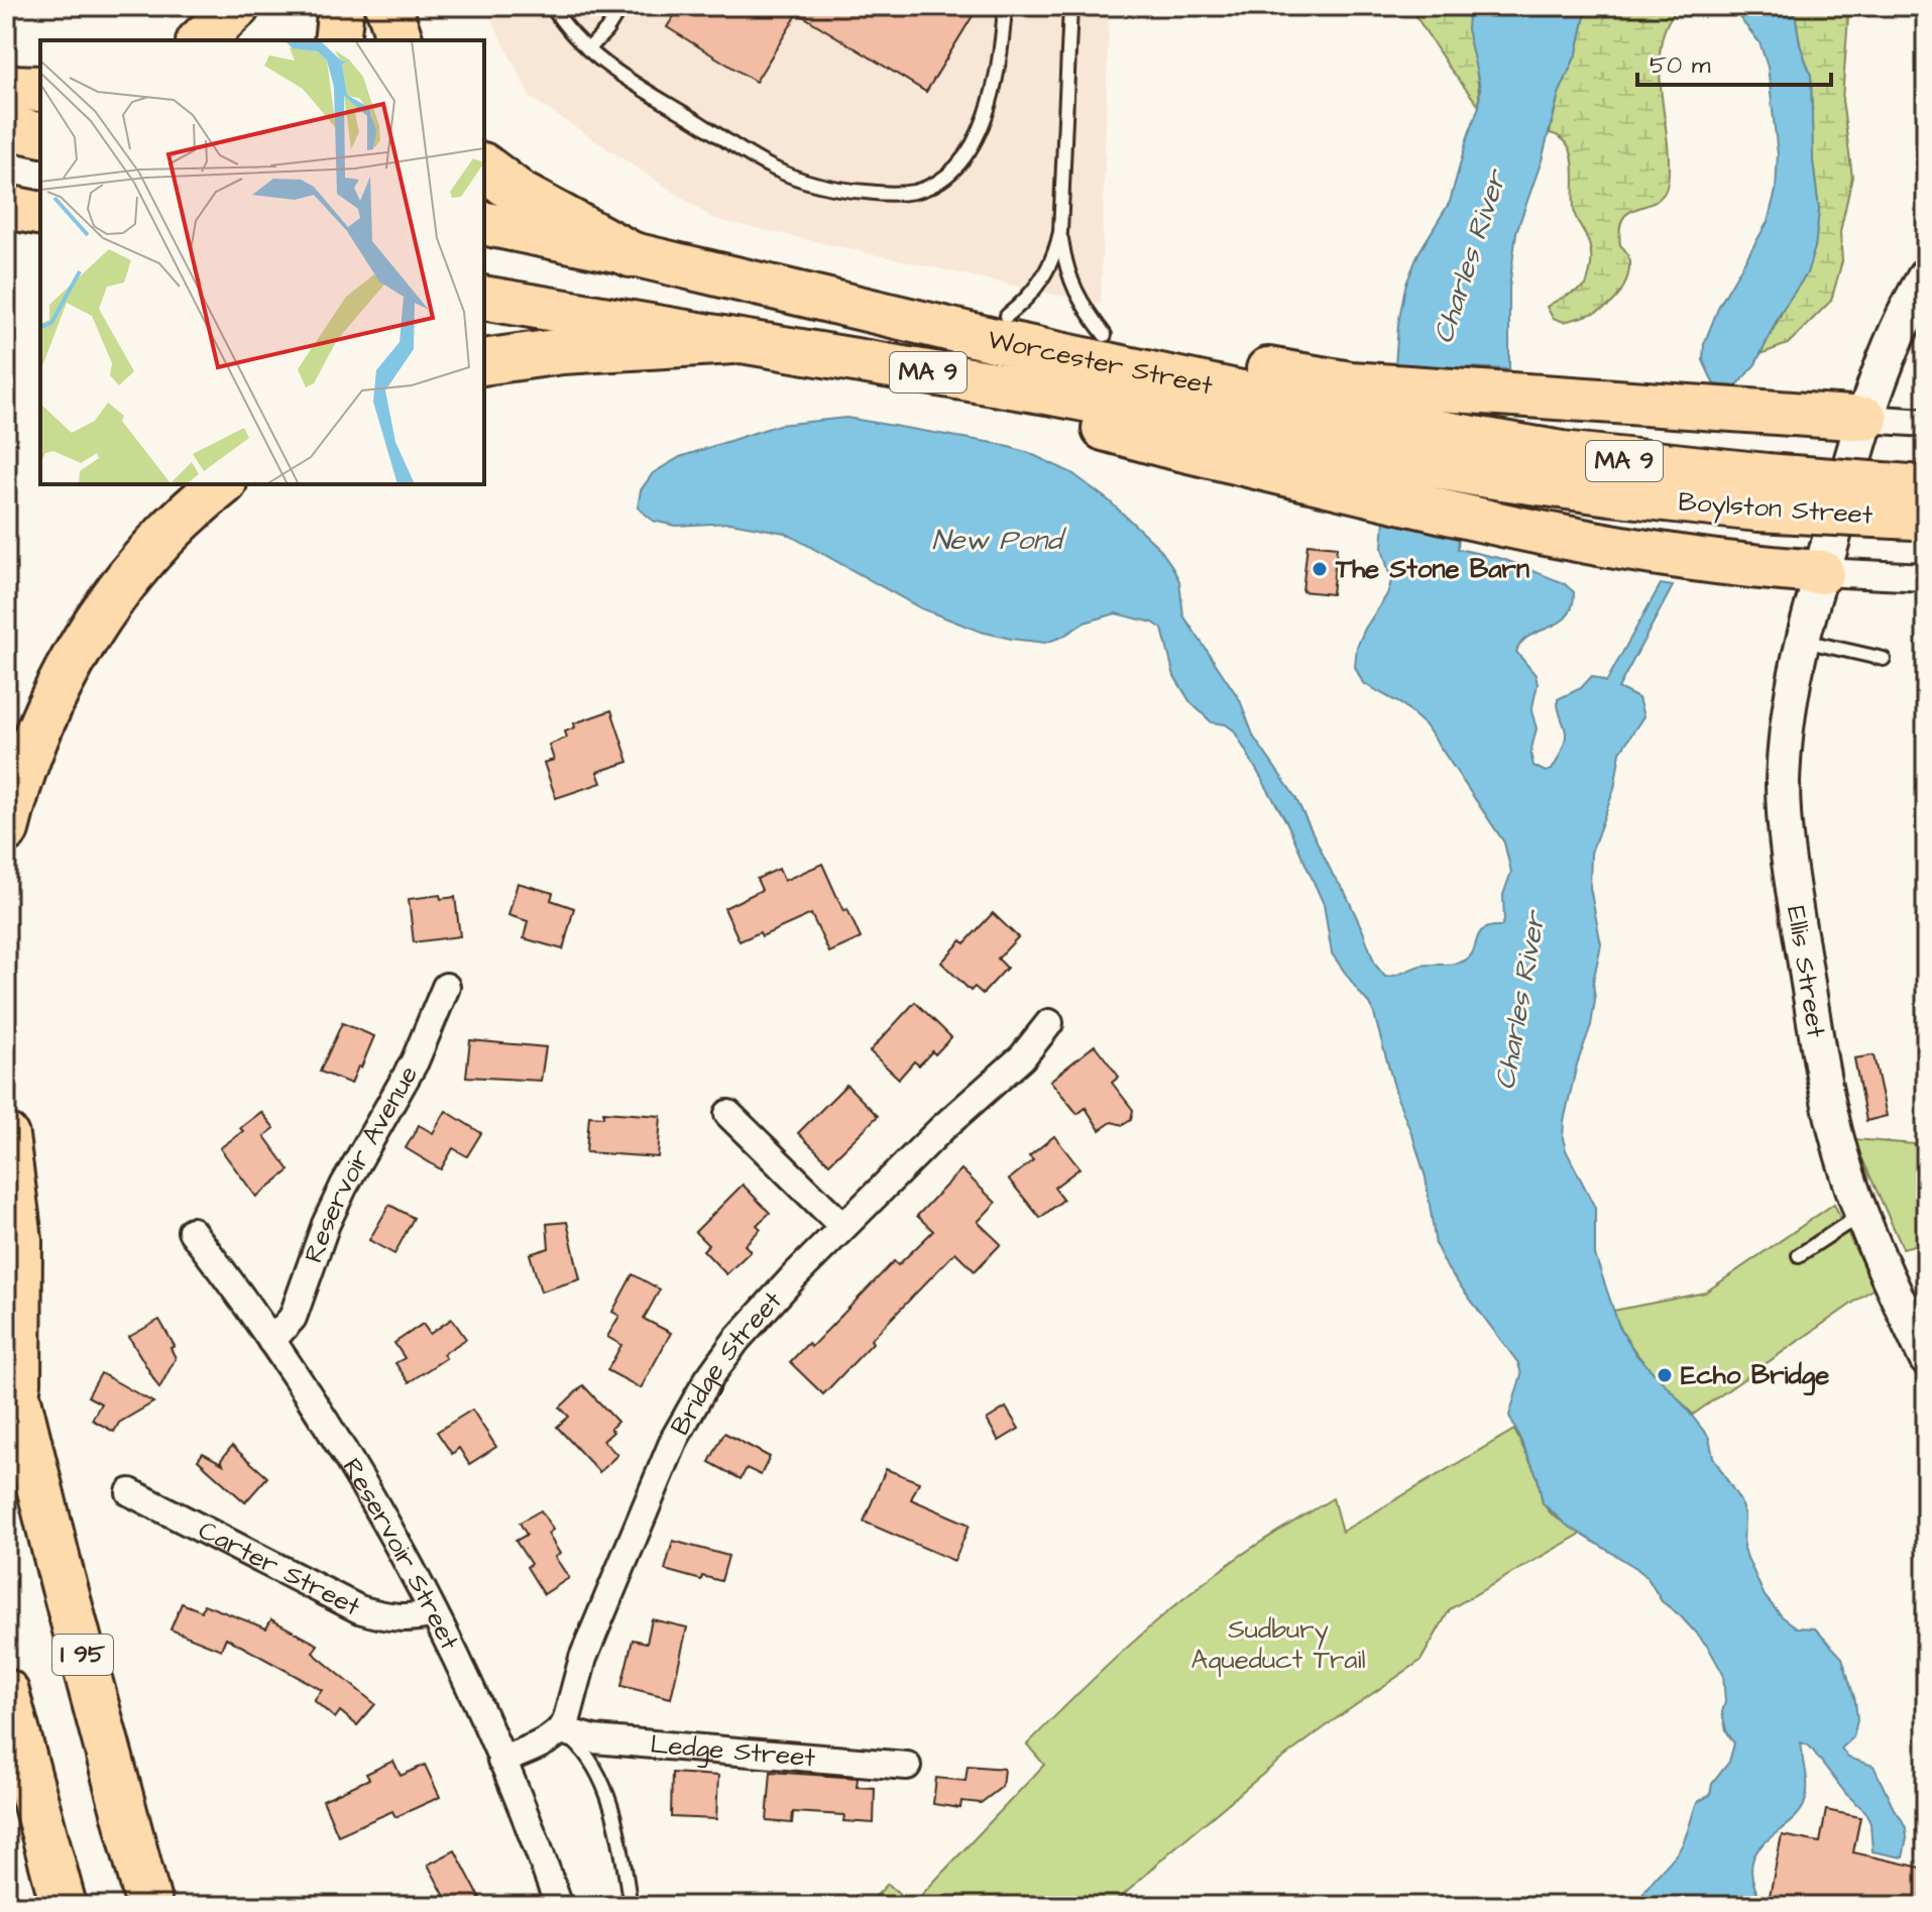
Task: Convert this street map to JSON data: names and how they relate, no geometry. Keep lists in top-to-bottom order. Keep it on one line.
{"streets":{"highway":["Worcester Street","MA 9","Boylston Street","I 95"],"street":["Ellis Street","Reservoir Avenue","Bridge Street","Reservoir Street","Carter Street","Ledge Street"]},"crossings":[["Worcester Street","MA 9"],["Worcester Street","Boylston Street"],["Reservoir Avenue","Reservoir Street"],["Bridge Street","Ledge Street"],["Reservoir Street","Carter Street"]],"water":["Charles River","New Pond"],"parks":["Sudbury Aqueduct Trail"],"places":["The Stone Barn","Echo Bridge"],"scale_bar":"50 m"}
